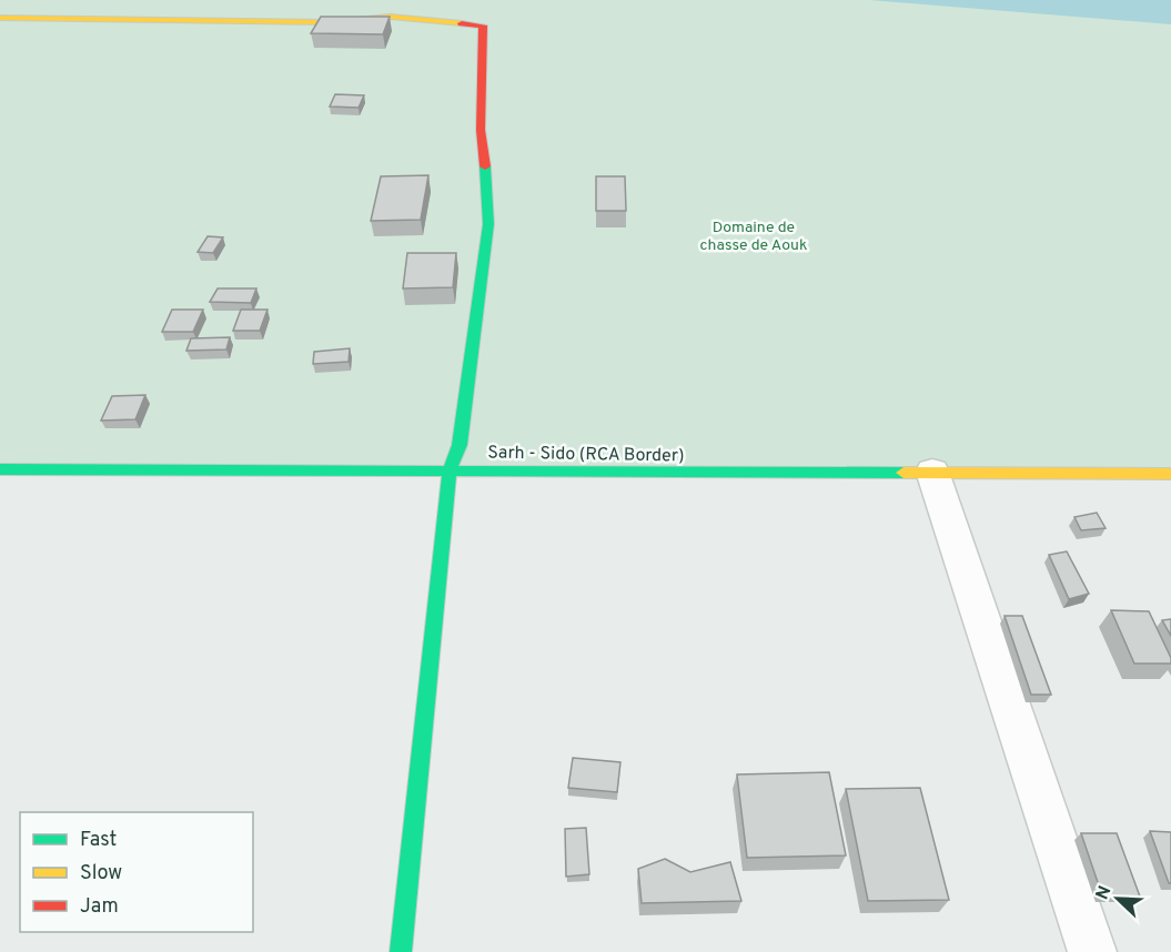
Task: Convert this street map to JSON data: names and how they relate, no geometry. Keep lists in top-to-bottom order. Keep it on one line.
{"streets":{"street":["Sarh - Sido (RCA Border)"]},"parks":["Domaine de chasse de Aouk"],"legend":["Fast","Slow","Jam"],"north":"top left"}
